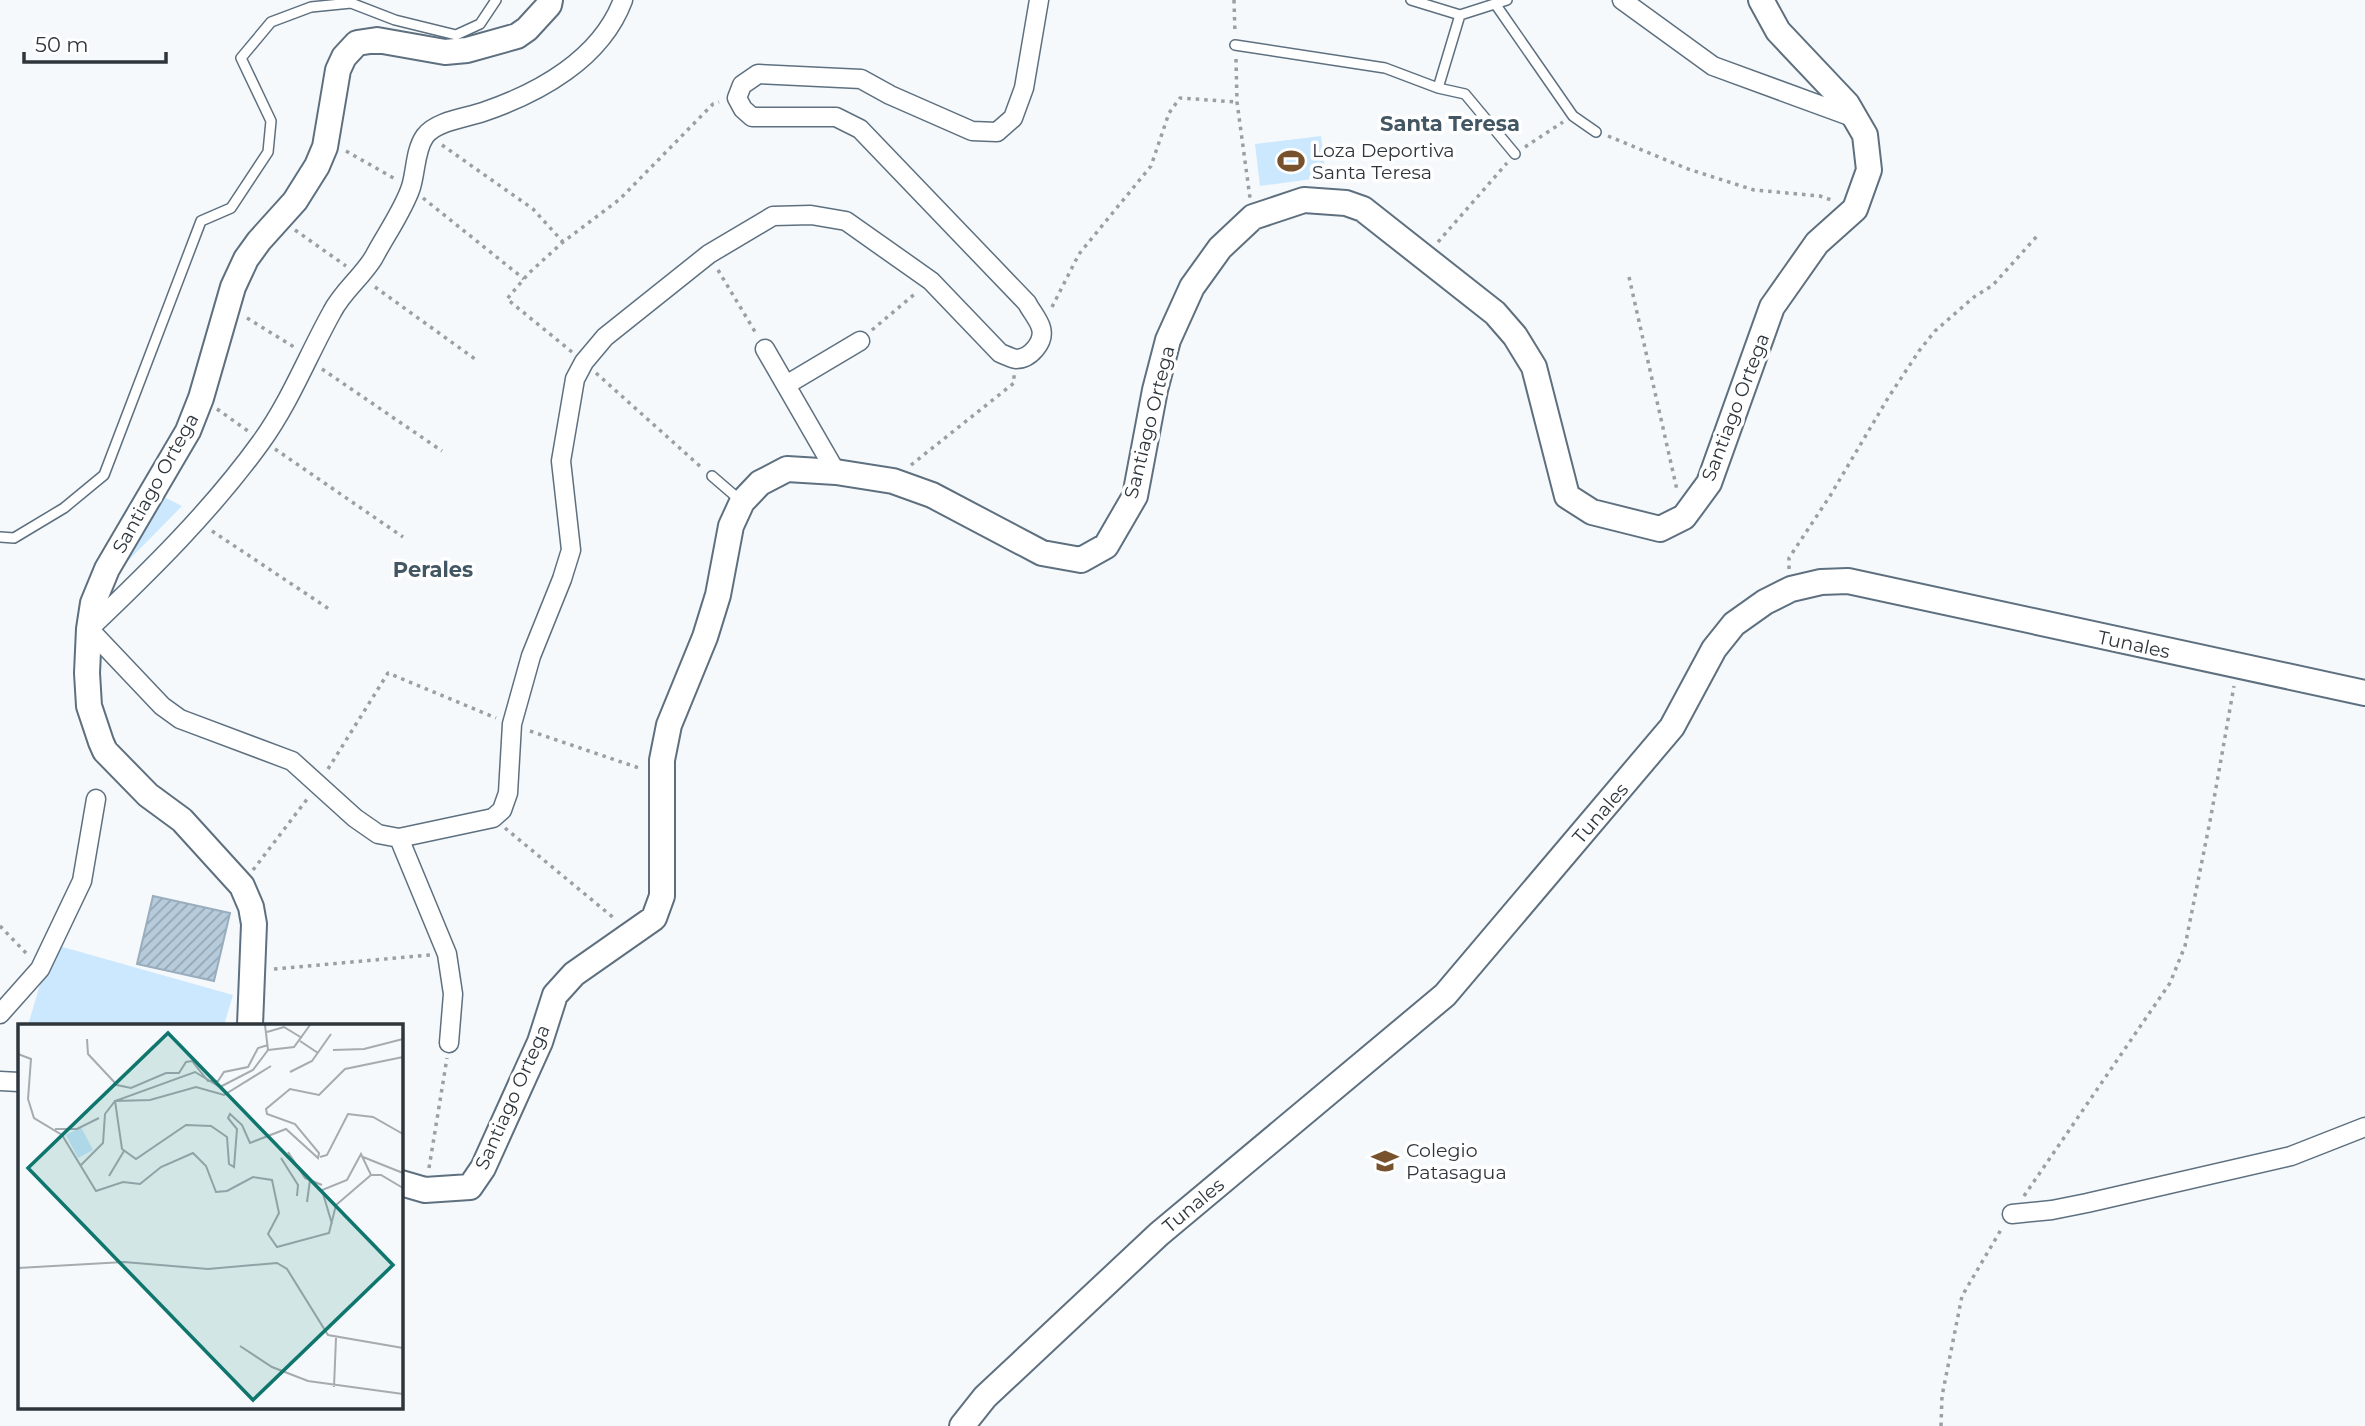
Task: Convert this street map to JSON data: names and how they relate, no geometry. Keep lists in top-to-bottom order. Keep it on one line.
{"streets":{"street":["Santiago Ortega","Tunales"]},"districts":["Santa Teresa","Perales"],"places":{"sports":["Loza Deportiva Santa Teresa"],"school or university":["Colegio Patasagua"]},"scale_bar":"50 m"}
